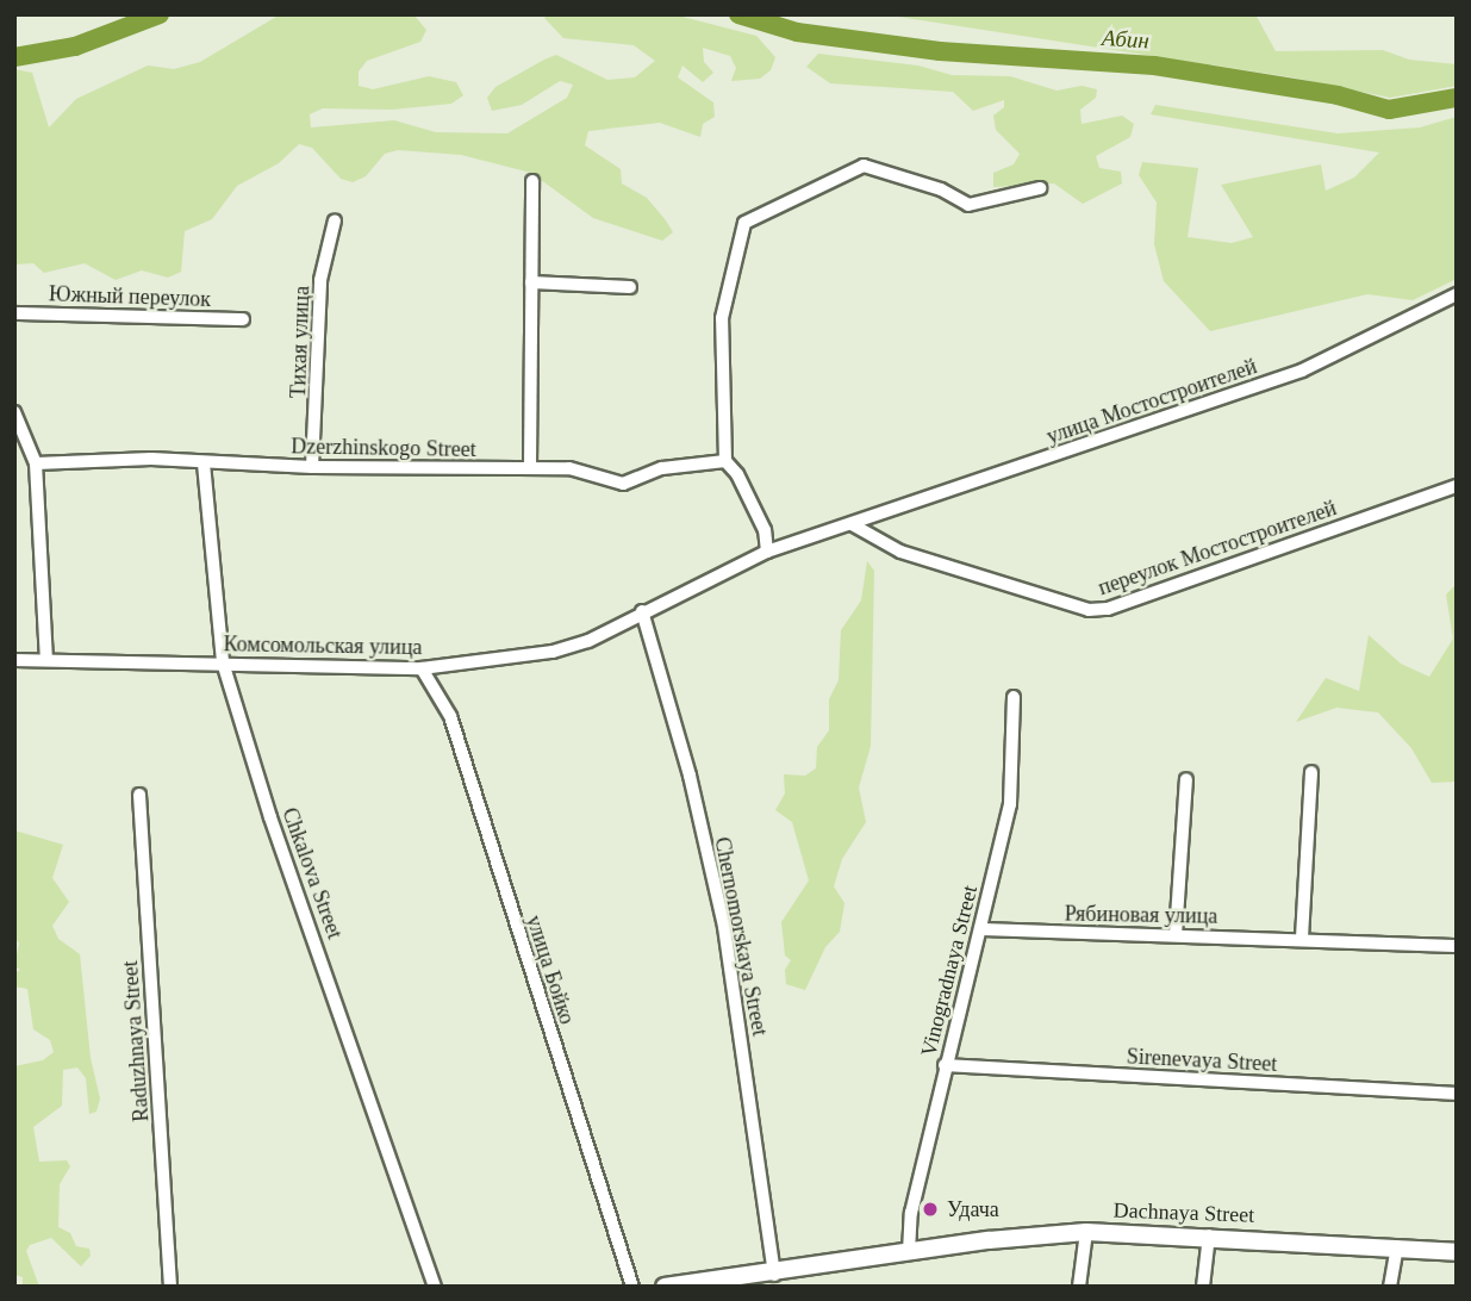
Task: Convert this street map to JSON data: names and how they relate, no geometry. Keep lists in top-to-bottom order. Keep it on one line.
{"streets":{"main road":["Dachnaya Street"],"street":["Южный переулок","Тихая улица","улица Мостостроителей","Dzerzhinskogo Street","переулок Мостостроителей","Комсомольская улица","Chkalova Street","Рябиновая улица","Chernomorskaya Street","улица Бойко","Vinogradnaya Street","Raduzhnaya Street","Sirenevaya Street"]},"crossings":[["Тихая улица","Dzerzhinskogo Street"],["улица Мостостроителей","переулок Мостостроителей"],["улица Мостостроителей","Комсомольская улица"],["Dzerzhinskogo Street","Chkalova Street"],["переулок Мостостроителей","Комсомольская улица"],["Комсомольская улица","Chkalova Street"],["Комсомольская улица","Chernomorskaya Street"],["Комсомольская улица","улица Бойко"],["Рябиновая улица","Vinogradnaya Street"],["Chernomorskaya Street","Dachnaya Street"],["Vinogradnaya Street","Sirenevaya Street"],["Vinogradnaya Street","Dachnaya Street"]],"water":["Абин"],"places":["Удача"]}
